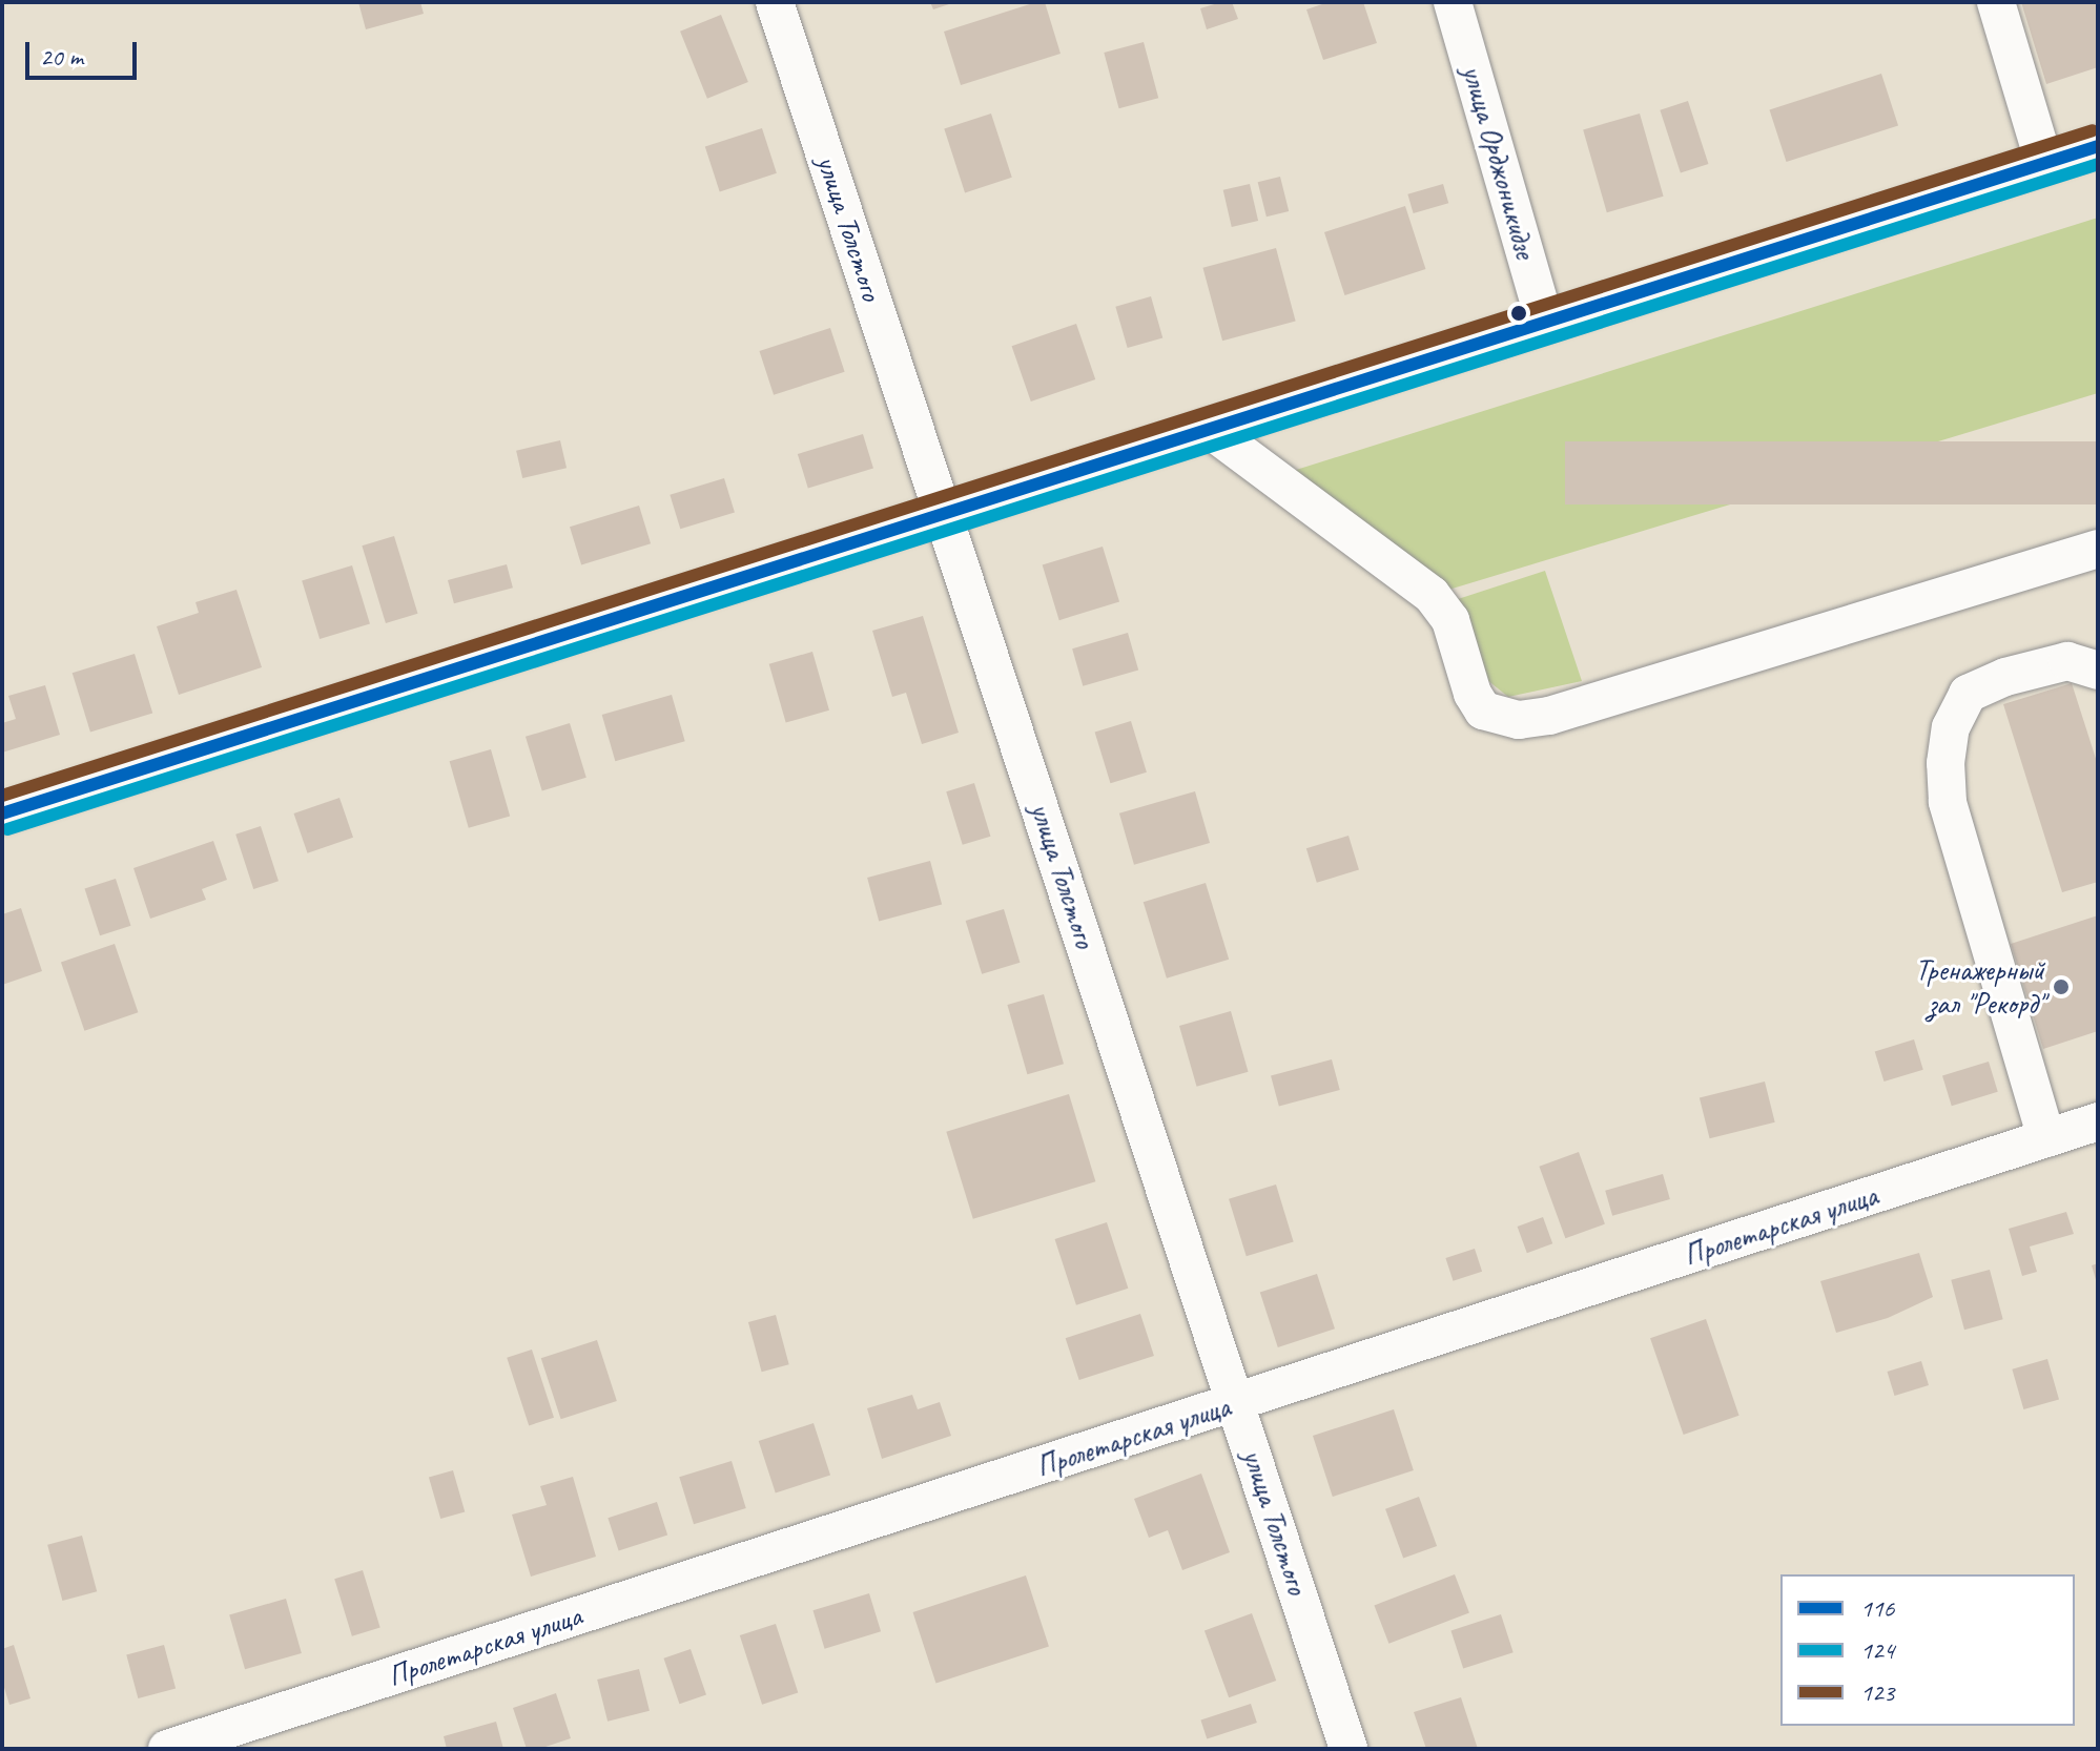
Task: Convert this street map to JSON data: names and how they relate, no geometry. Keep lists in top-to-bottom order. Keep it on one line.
{"streets":{"street":["улица Орджоникидзе","улица Толстого","Пролетарская улица"]},"crossings":[["улица Толстого","Пролетарская улица"]],"places":["Тренажерный зал \"Рекорд\""],"lines":["transit line 123","transit line 116","transit line 124"],"legend":["116","124","123"],"scale_bar":"20 m"}
